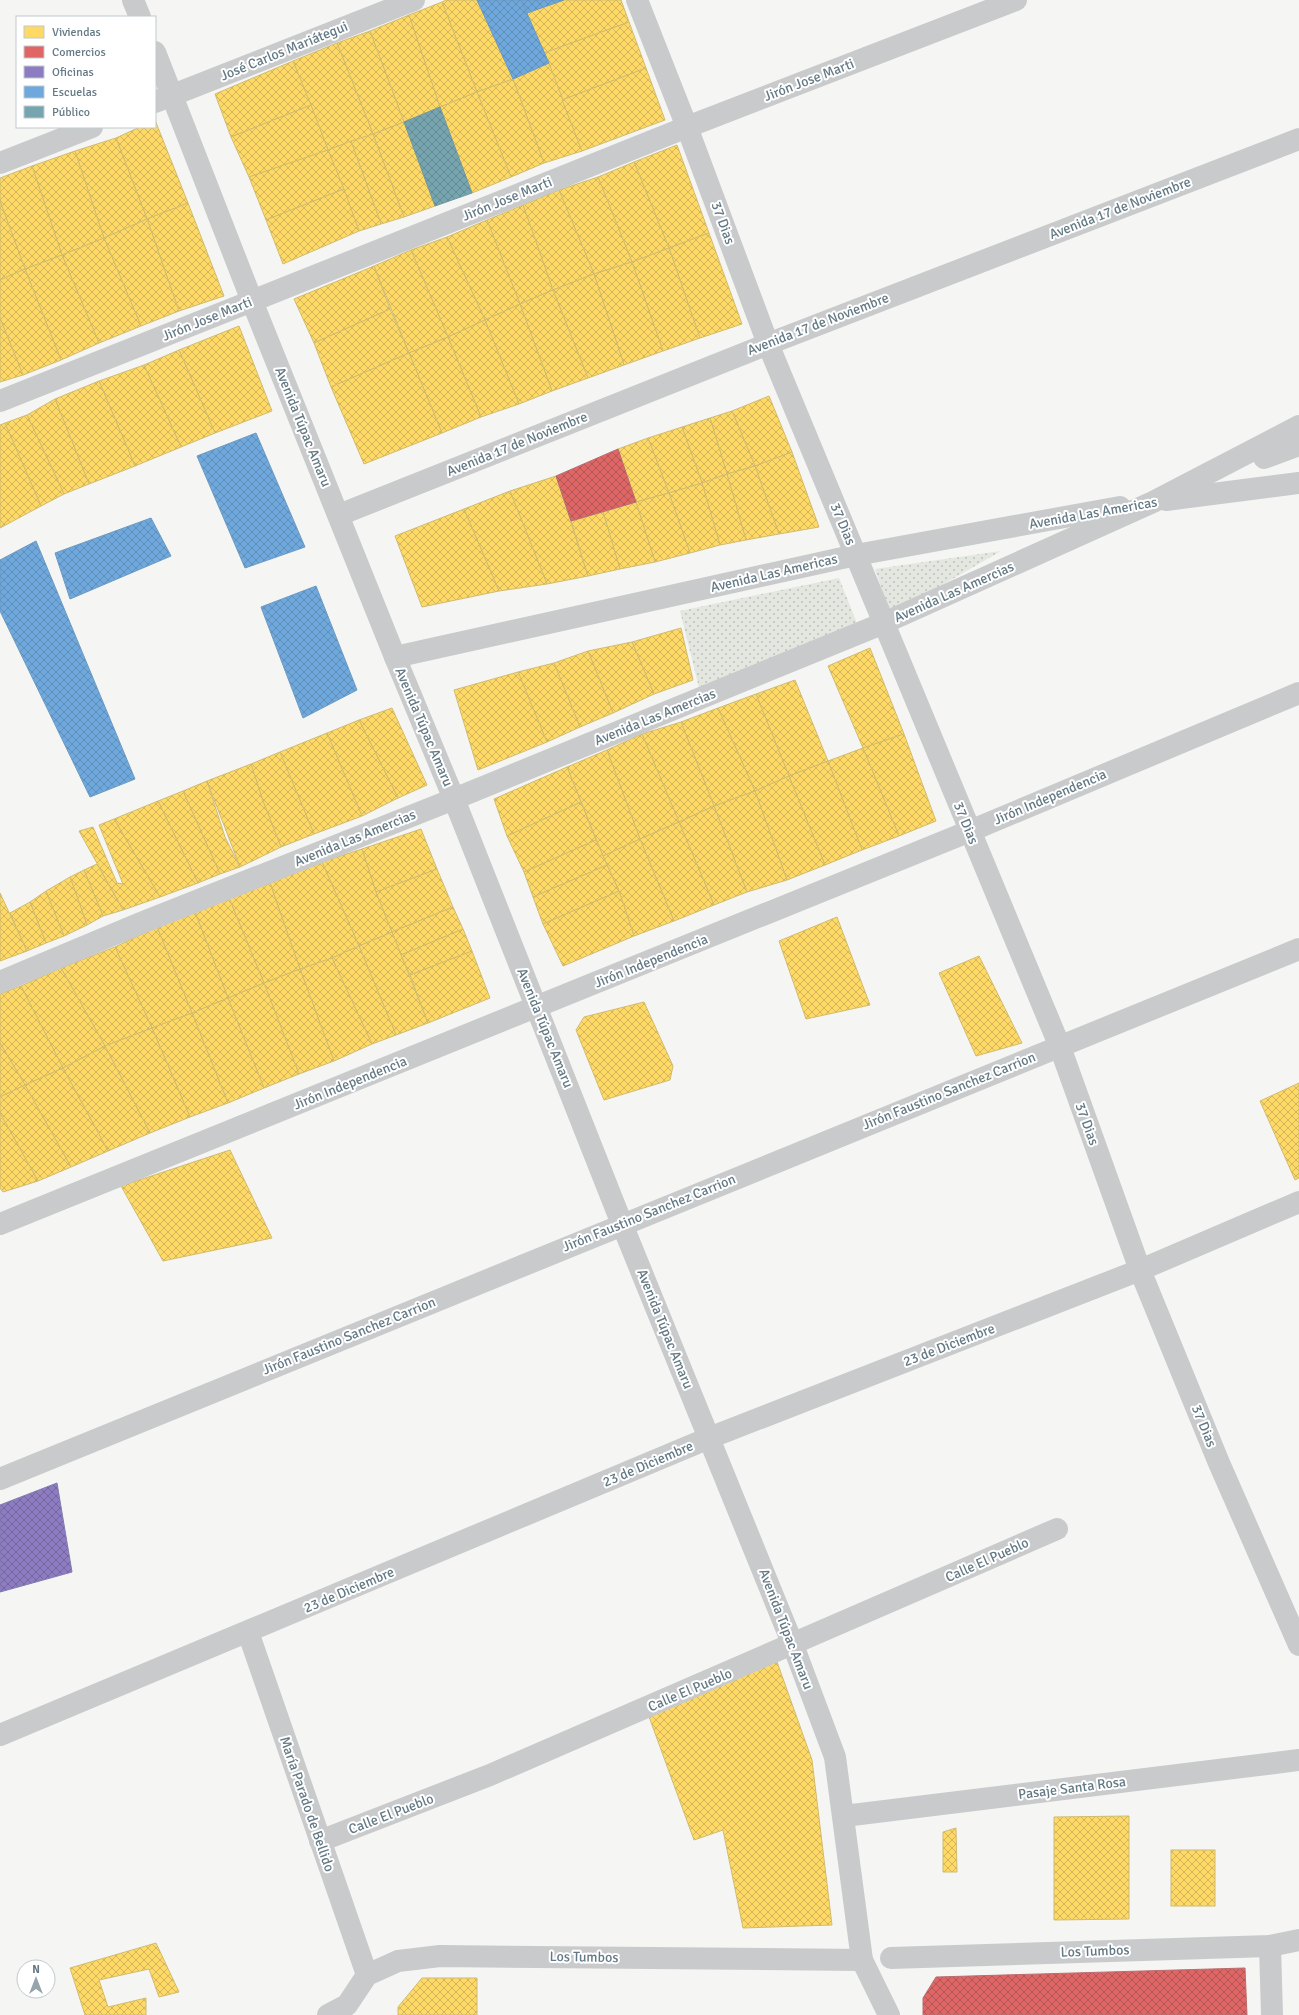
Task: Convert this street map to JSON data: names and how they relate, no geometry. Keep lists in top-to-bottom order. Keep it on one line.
{"streets":{"street":["José Carlos Mariátegui","Jirón Jose Marti","Avenida 17 de Noviembre","37 Dias","Avenida Túpac Amaru","Avenida Las Americas","Avenida Las Amercias","Jirón Independencia","Jirón Faustino Sanchez Carrion","23 de Diciembre","Calle El Pueblo","Pasaje Santa Rosa","María Parado de Bellido","Los Tumbos"]},"crossings":[["José Carlos Mariátegui","Avenida Túpac Amaru"],["Jirón Jose Marti","37 Dias"],["Jirón Jose Marti","Avenida Túpac Amaru"],["Avenida 17 de Noviembre","37 Dias"],["Avenida 17 de Noviembre","Avenida Túpac Amaru"],["37 Dias","Avenida Las Americas"],["37 Dias","Avenida Las Amercias"],["37 Dias","Jirón Independencia"],["37 Dias","Jirón Faustino Sanchez Carrion"],["37 Dias","23 de Diciembre"],["Avenida Túpac Amaru","Avenida Las Americas"],["Avenida Túpac Amaru","Avenida Las Amercias"],["Avenida Túpac Amaru","Jirón Independencia"],["Avenida Túpac Amaru","Jirón Faustino Sanchez Carrion"],["Avenida Túpac Amaru","23 de Diciembre"],["Avenida Túpac Amaru","Calle El Pueblo"],["Avenida Túpac Amaru","Pasaje Santa Rosa"],["Avenida Túpac Amaru","Los Tumbos"],["Avenida Las Americas","Avenida Las Amercias"],["23 de Diciembre","María Parado de Bellido"],["Calle El Pueblo","María Parado de Bellido"],["María Parado de Bellido","Los Tumbos"]],"legend":["Viviendas","Comercios","Oficinas","Escuelas","Público"],"north":"top"}
